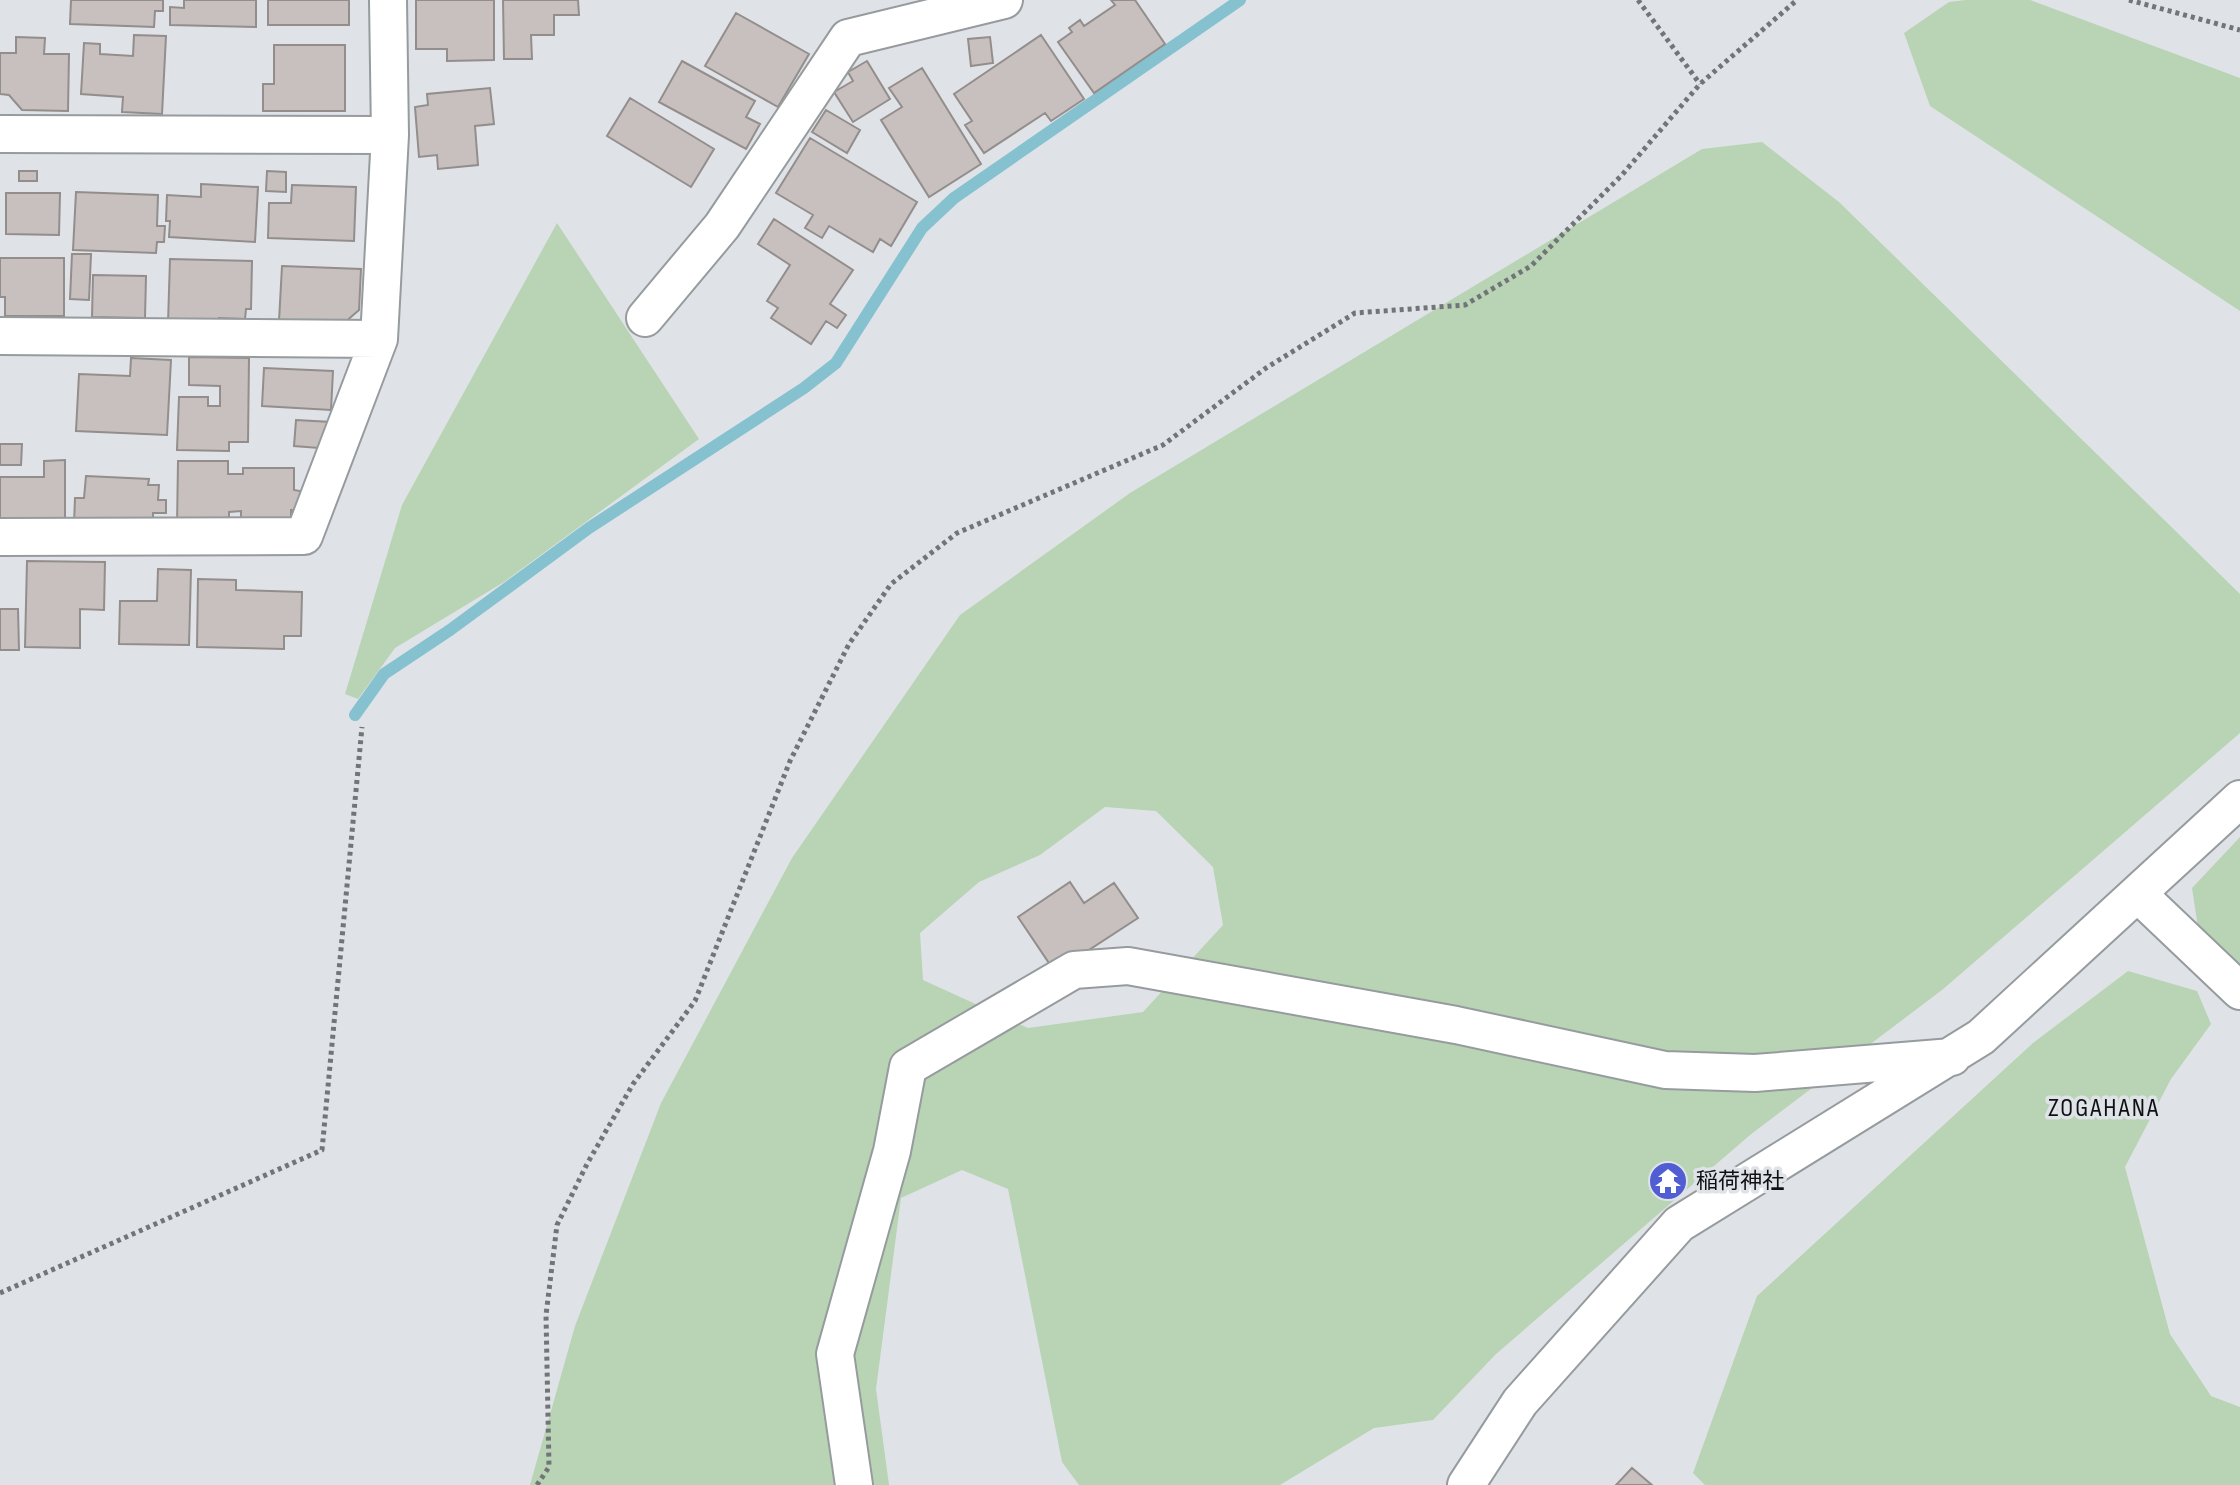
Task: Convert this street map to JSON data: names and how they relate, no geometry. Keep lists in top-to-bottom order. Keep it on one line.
{"districts":["ZOGAHANA"],"places":{"temple":["稲荷神社"]}}
